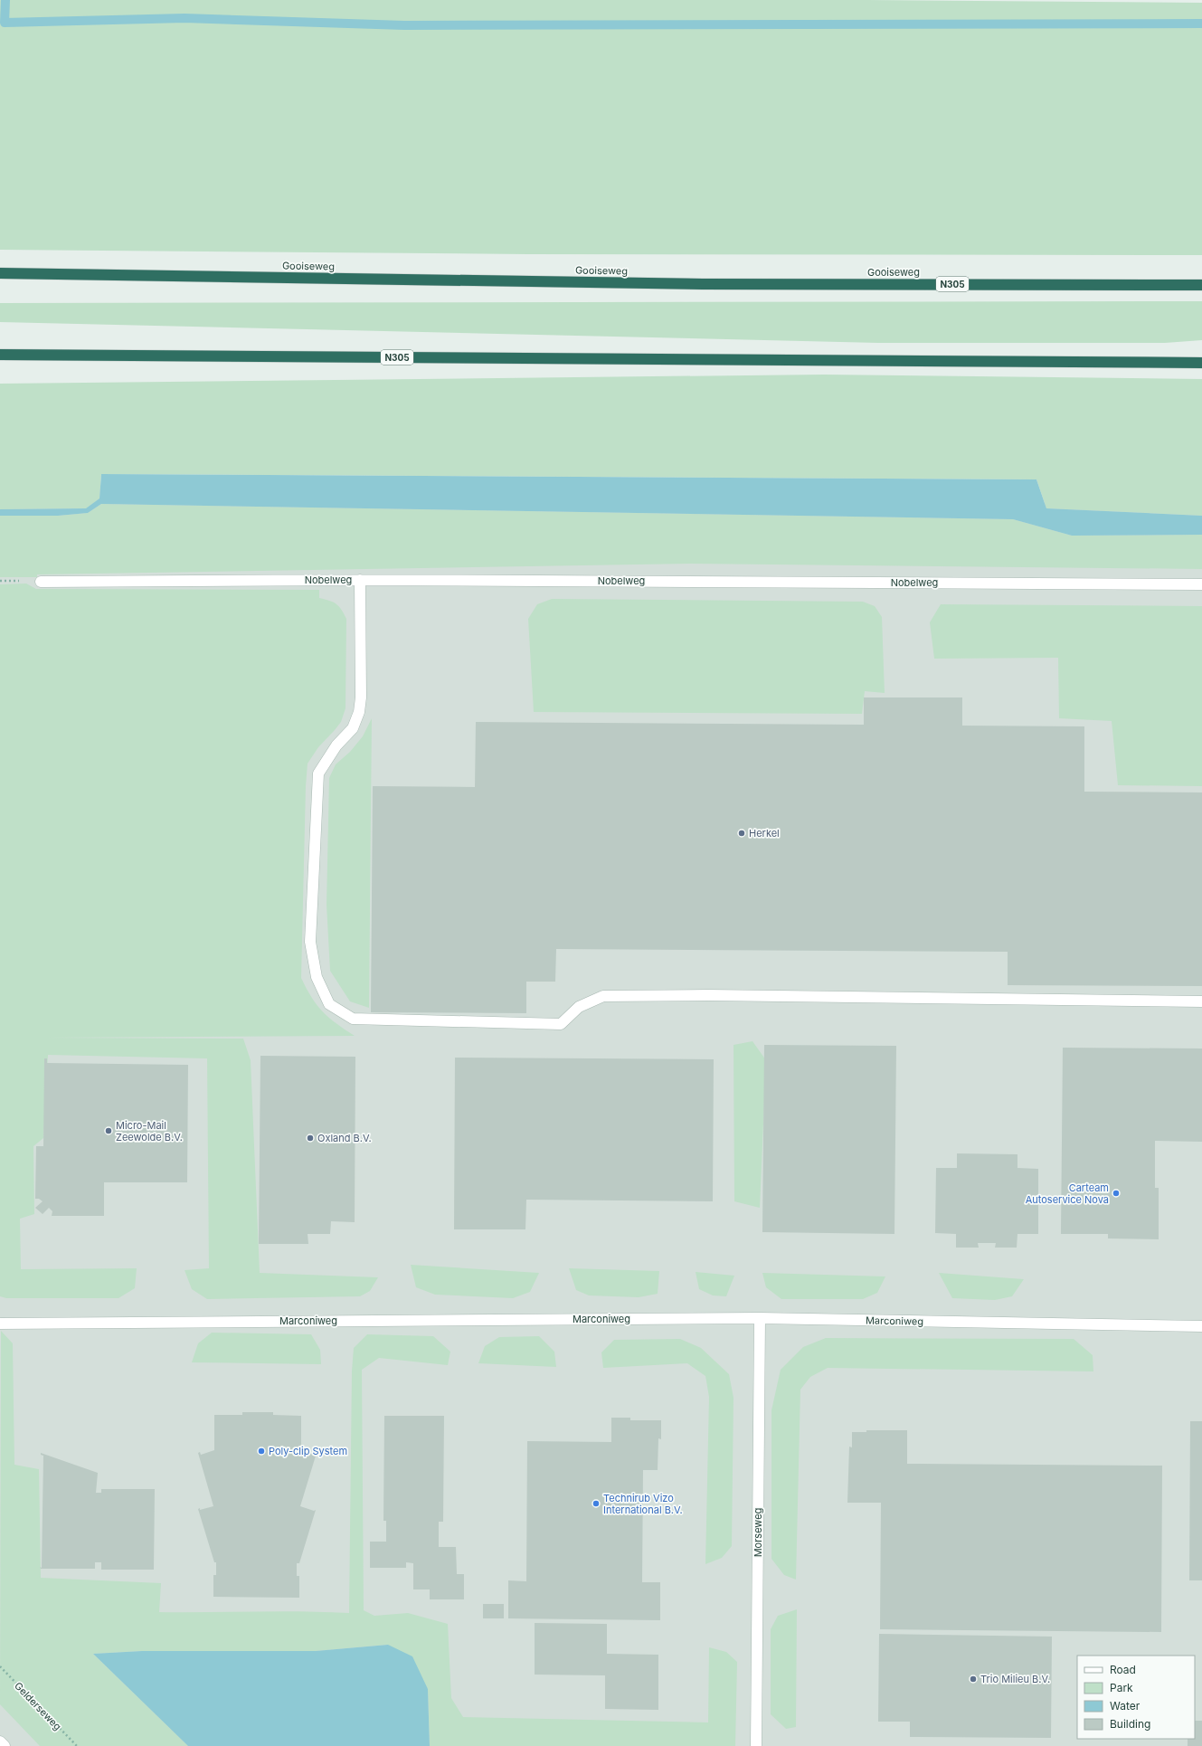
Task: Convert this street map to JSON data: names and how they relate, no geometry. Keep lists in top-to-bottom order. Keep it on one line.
{"streets":{"highway":["Gooiseweg","N305"],"street":["Nobelweg","Marconiweg","Morseweg"],"path":["Gelderseweg"]},"crossings":[["Marconiweg","Morseweg"]],"places":["Herkel","Micro-Mail Zeewolde B.V.","Oxland B.V.","Carteam Autoservice Nova","Poly-clip System","Technirub Vizo International B.V.","Trio Milieu B.V."],"legend":["Road","Park","Water","Building"]}
